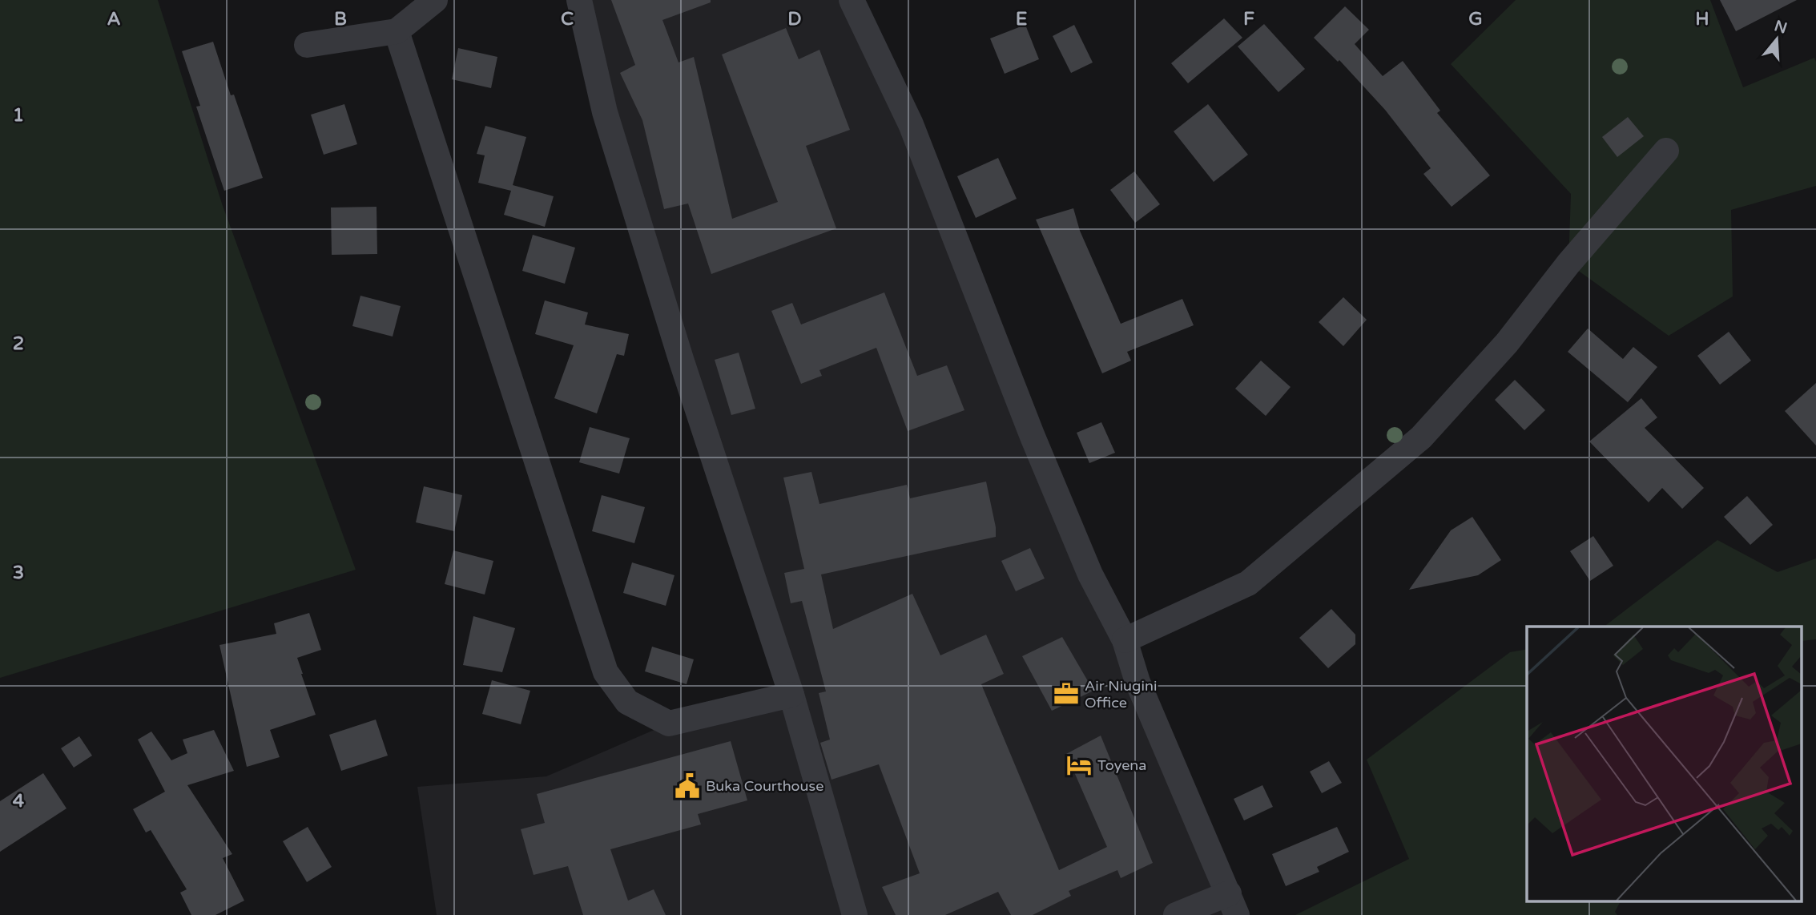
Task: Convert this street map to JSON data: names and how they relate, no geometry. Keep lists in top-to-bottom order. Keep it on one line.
{"places":{"office":["Air Niugini Office"],"hotel":["Toyena"],"public building":["Buka Courthouse"]},"north":"top","grid":{"columns":["A","B","C","D","E","F","G","H"],"rows":["1","2","3","4"]}}
